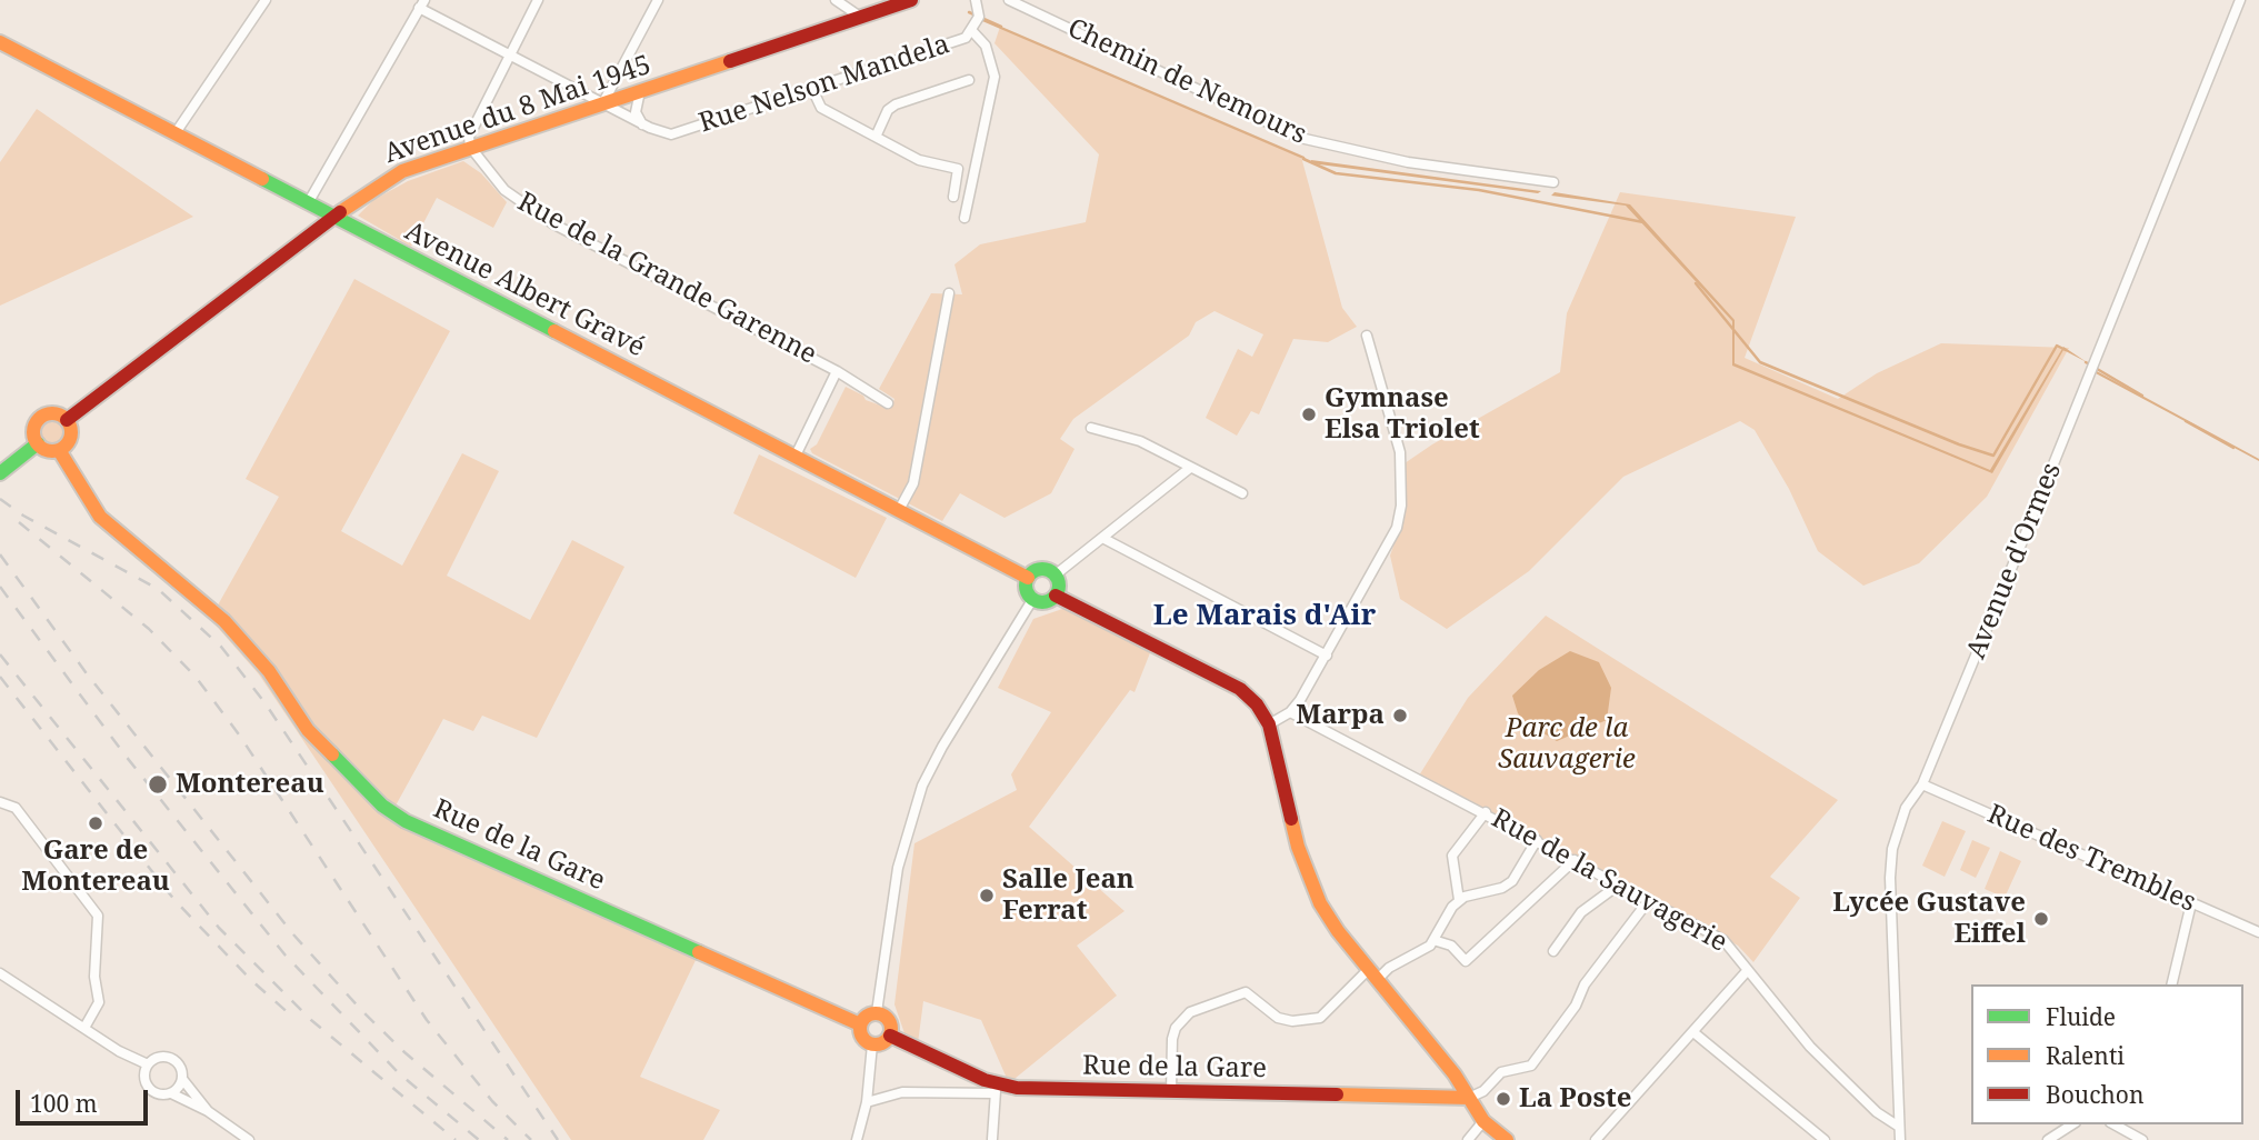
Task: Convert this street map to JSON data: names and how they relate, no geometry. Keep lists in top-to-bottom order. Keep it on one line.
{"streets":{"main road":["Avenue du 8 Mai 1945","Avenue Albert Gravé","Rue de la Gare"],"street":["Chemin de Nemours","Rue Nelson Mandela","Rue de la Grande Garenne","Avenue d'Ormes","Rue des Trembles","Rue de la Sauvagerie"]},"crossings":[["Rue Nelson Mandela","Avenue du 8 Mai 1945"],["Avenue du 8 Mai 1945","Rue de la Grande Garenne"],["Avenue du 8 Mai 1945","Avenue Albert Gravé"],["Avenue du 8 Mai 1945","Rue de la Gare"],["Rue de la Grande Garenne","Avenue Albert Gravé"],["Avenue d'Ormes","Rue des Trembles"],["Avenue d'Ormes","Rue de la Sauvagerie"]],"districts":["Le Marais d'Air"],"parks":["Parc de la Sauvagerie"],"places":["Gymnase Elsa Triolet","Marpa","Montereau","Gare de Montereau","Salle Jean Ferrat","Lycée Gustave Eiffel","La Poste"],"legend":["Fluide","Ralenti","Bouchon"],"scale_bar":"100 m"}
